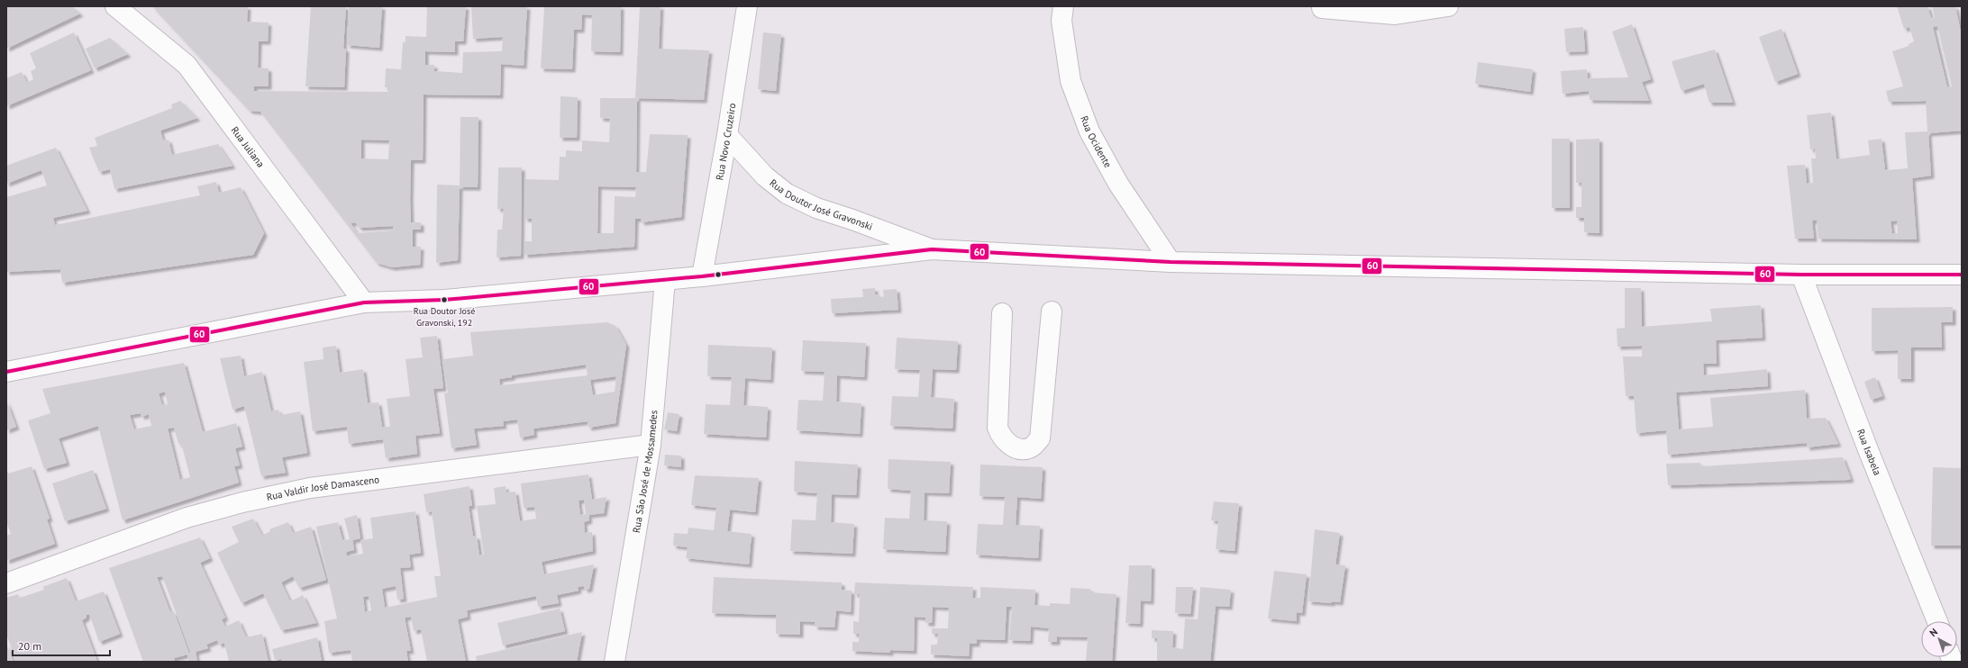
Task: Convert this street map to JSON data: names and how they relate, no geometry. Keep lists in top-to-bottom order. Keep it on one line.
{"streets":{"street":["Rua Novo Cruzeiro","Rua Ocidente","Rua Juliana","Rua Doutor José Gravonski","Rua Isabela","Rua São José de Mossamedes","Rua Valdir José Damasceno"]},"crossings":[["Rua Novo Cruzeiro","Rua Doutor José Gravonski"],["Rua Ocidente","Rua Doutor José Gravonski"],["Rua Juliana","Rua Doutor José Gravonski"],["Rua Doutor José Gravonski","Rua Isabela"],["Rua Doutor José Gravonski","Rua São José de Mossamedes"],["Rua São José de Mossamedes","Rua Valdir José Damasceno"]],"places":["Rua Doutor José Gravonski, 192"],"lines":["transit line 60"],"scale_bar":"20 m","north":"top left"}
